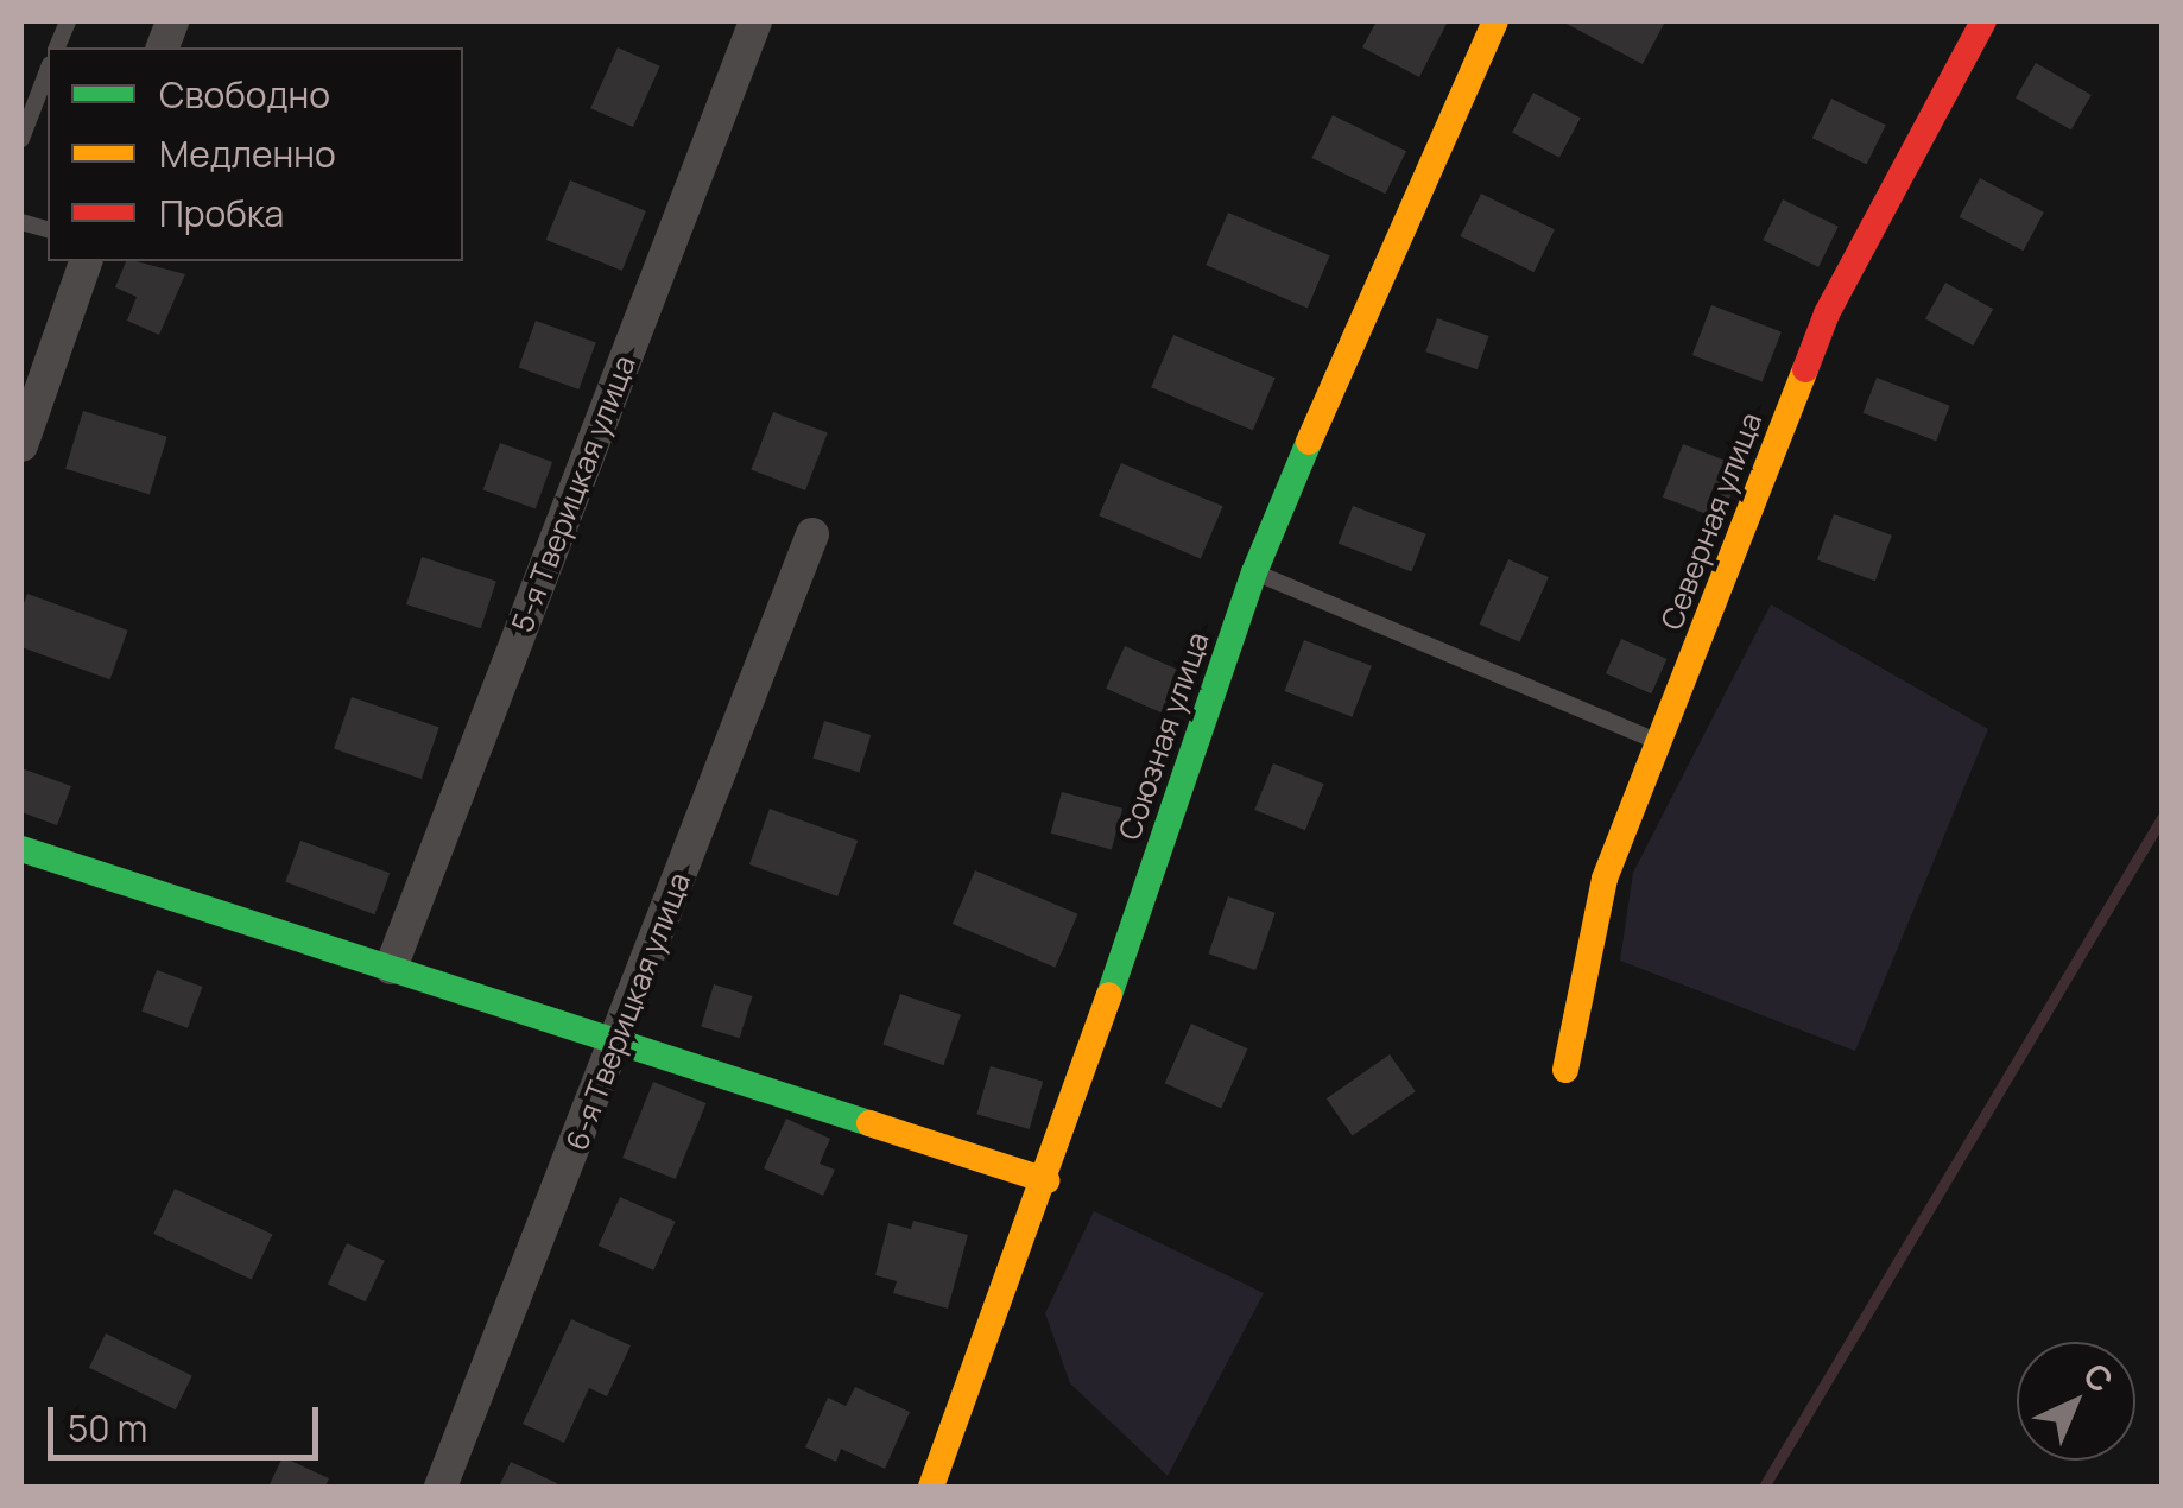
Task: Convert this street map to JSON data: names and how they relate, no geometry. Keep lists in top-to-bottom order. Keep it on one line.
{"streets":{"street":["5-я Тверицкая улица","Северная улица","Союзная улица","6-я Тверицкая улица"]},"legend":["Свободно","Медленно","Пробка"],"scale_bar":"50 m","north":"top right"}
